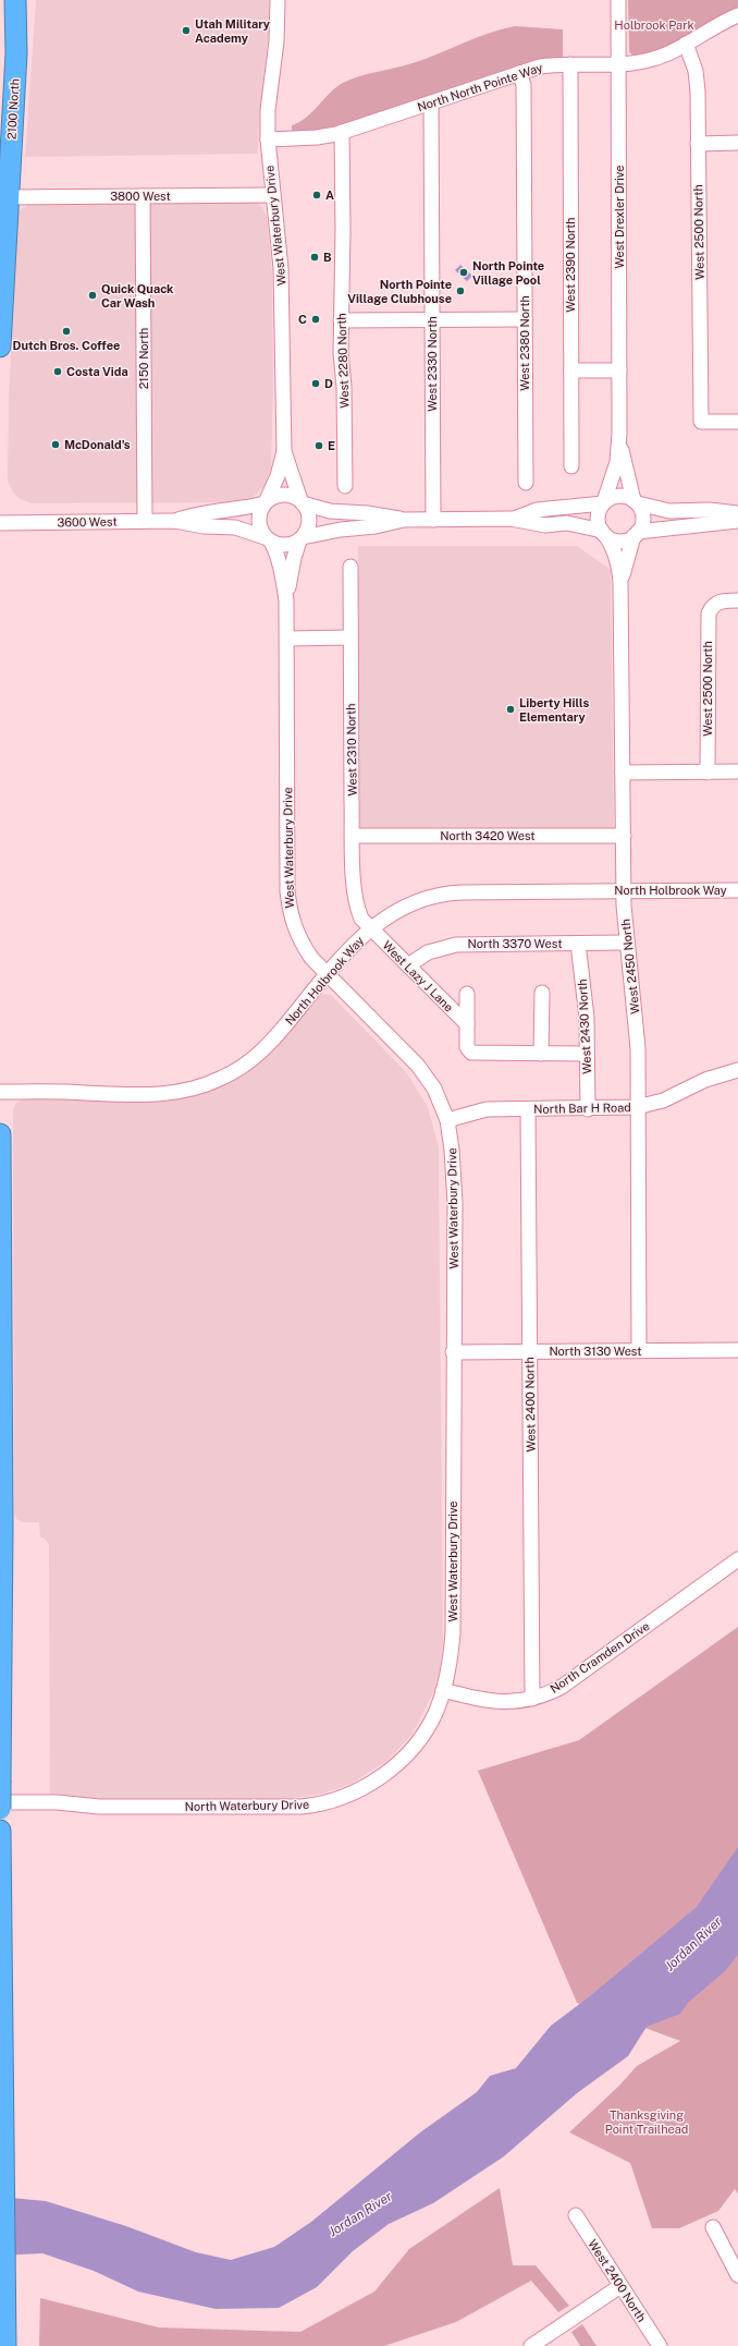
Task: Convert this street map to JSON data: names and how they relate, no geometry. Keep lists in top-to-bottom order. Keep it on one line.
{"streets":{"highway":["2100 North"],"street":["North North Pointe Way","3800 West","West Drexler Drive","West Waterbury Drive","West 2500 North","West 2390 North","West 2380 North","2150 North","West 2280 North","West 2330 North","3600 West","West 2310 North","North 3420 West","North Holbrook Way","North 3370 West","West 2450 North","West Lazy J Lane","West 2430 North","North Bar H Road","North 3130 West","West 2400 North","North Cramden Drive","North Waterbury Drive"]},"crossings":[["North North Pointe Way","West Drexler Drive"],["North North Pointe Way","West Waterbury Drive"],["North North Pointe Way","West 2500 North"],["North North Pointe Way","West 2390 North"],["North North Pointe Way","West 2380 North"],["North North Pointe Way","West 2280 North"],["North North Pointe Way","West 2330 North"],["2100 North","3800 West"],["3800 West","West Waterbury Drive"],["3800 West","2150 North"],["West Drexler Drive","West 2450 North"],["West Waterbury Drive","North Holbrook Way"],["West Waterbury Drive","North Bar H Road"],["West Waterbury Drive","North 3130 West"],["West Waterbury Drive","North Cramden Drive"],["West Waterbury Drive","North Waterbury Drive"],["2150 North","3600 West"],["West 2310 North","North 3420 West"],["West 2310 North","North Holbrook Way"],["West 2310 North","West Lazy J Lane"],["North 3420 West","West 2450 North"],["North Holbrook Way","West 2450 North"],["North Holbrook Way","West Lazy J Lane"],["North 3370 West","West 2450 North"],["North 3370 West","West Lazy J Lane"],["North 3370 West","West 2430 North"],["West 2450 North","North Bar H Road"],["West 2450 North","North 3130 West"],["West 2430 North","North Bar H Road"],["North Bar H Road","West 2400 North"],["North 3130 West","West 2400 North"],["West 2400 North","North Cramden Drive"],["North Cramden Drive","North Waterbury Drive"]],"water":["Jordan River"],"parks":["Holbrook Park","Thanksgiving Point Trailhead"],"places":["Utah Military Academy","A","B","North Pointe Village Pool","North Pointe Village Clubhouse","Quick Quack Car Wash","C","Dutch Bros. Coffee","Costa Vida","D","McDonald's","E","Liberty Hills Elementary"]}
